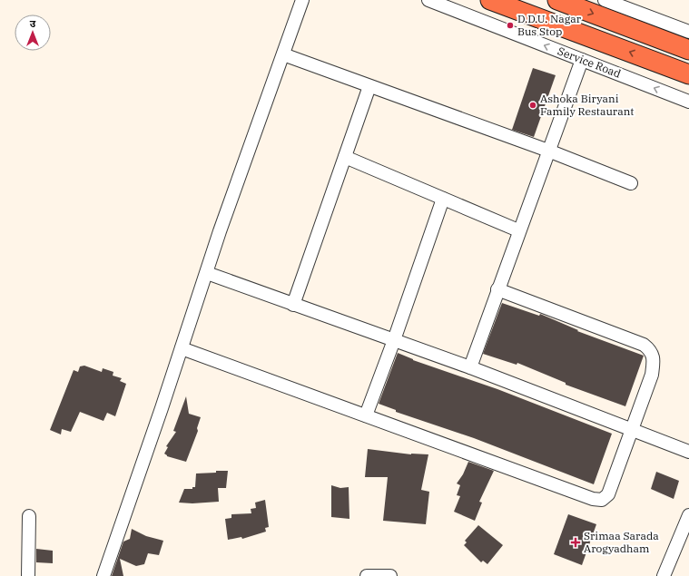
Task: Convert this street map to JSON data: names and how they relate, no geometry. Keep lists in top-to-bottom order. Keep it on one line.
{"streets":{"street":["Service Road"]},"places":{"other":["D.D.U. Nagar Bus Stop","Ashoka Biryani Family Restaurant"],"health":["Srimaa Sarada Arogyadham"]},"north":"top"}
